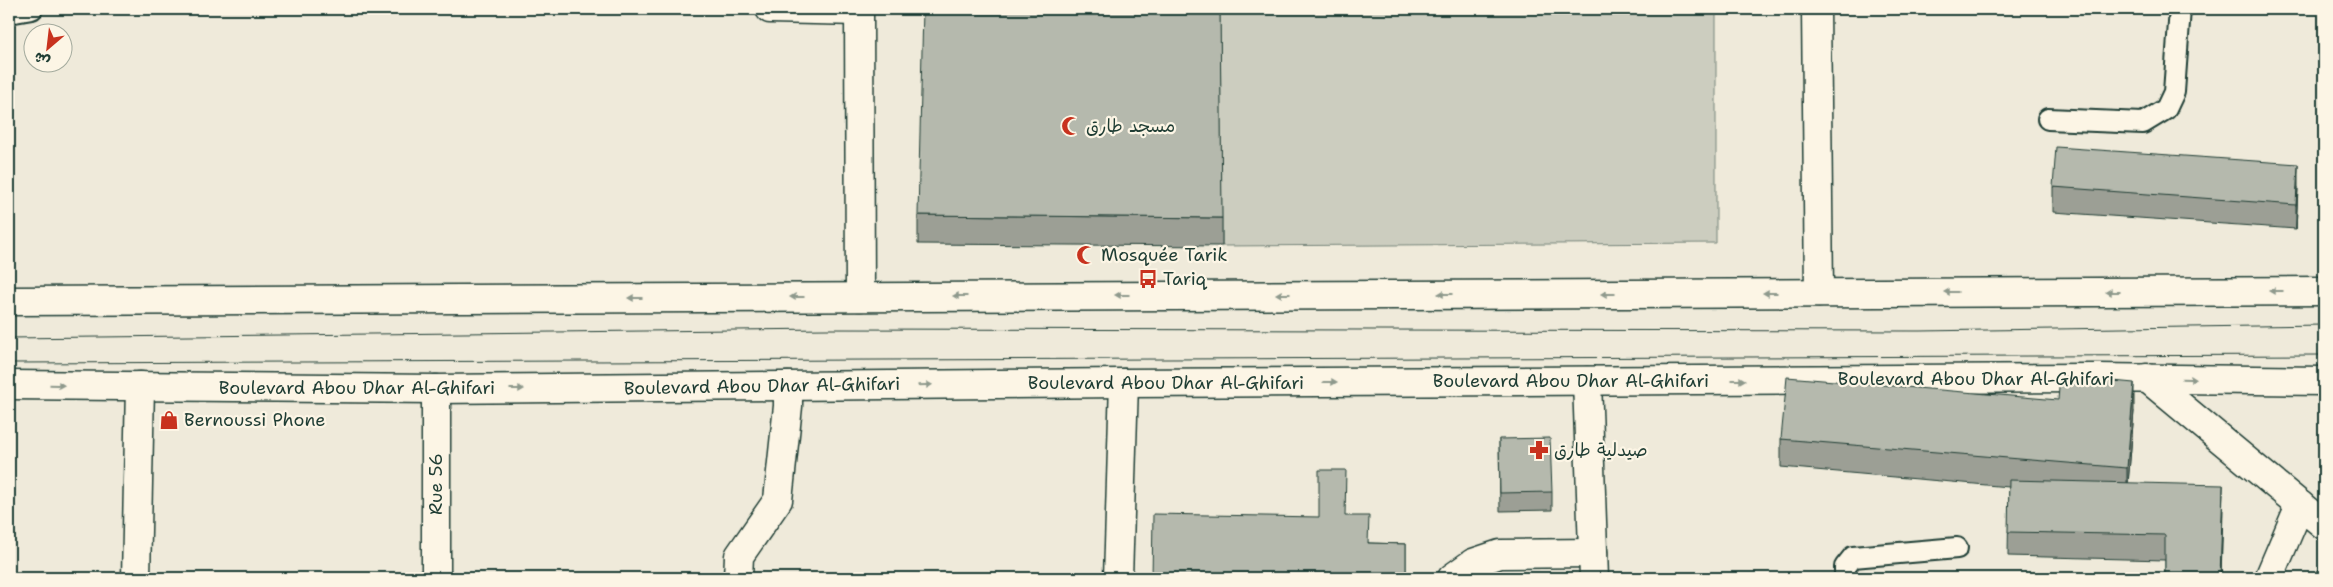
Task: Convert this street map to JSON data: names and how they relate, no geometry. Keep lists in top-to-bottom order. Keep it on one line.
{"streets":{"street":["Boulevard Abou Dhar Al-Ghifari","Rue 56"]},"crossings":[["Boulevard Abou Dhar Al-Ghifari","Rue 56"]],"places":{"mosque":["مسجد طارق","Mosquée Tarik"],"bus stop":["Tariq"],"shop":["Bernoussi Phone"],"pharmacy":["صيدلية طارق"]},"north":"bottom left"}
